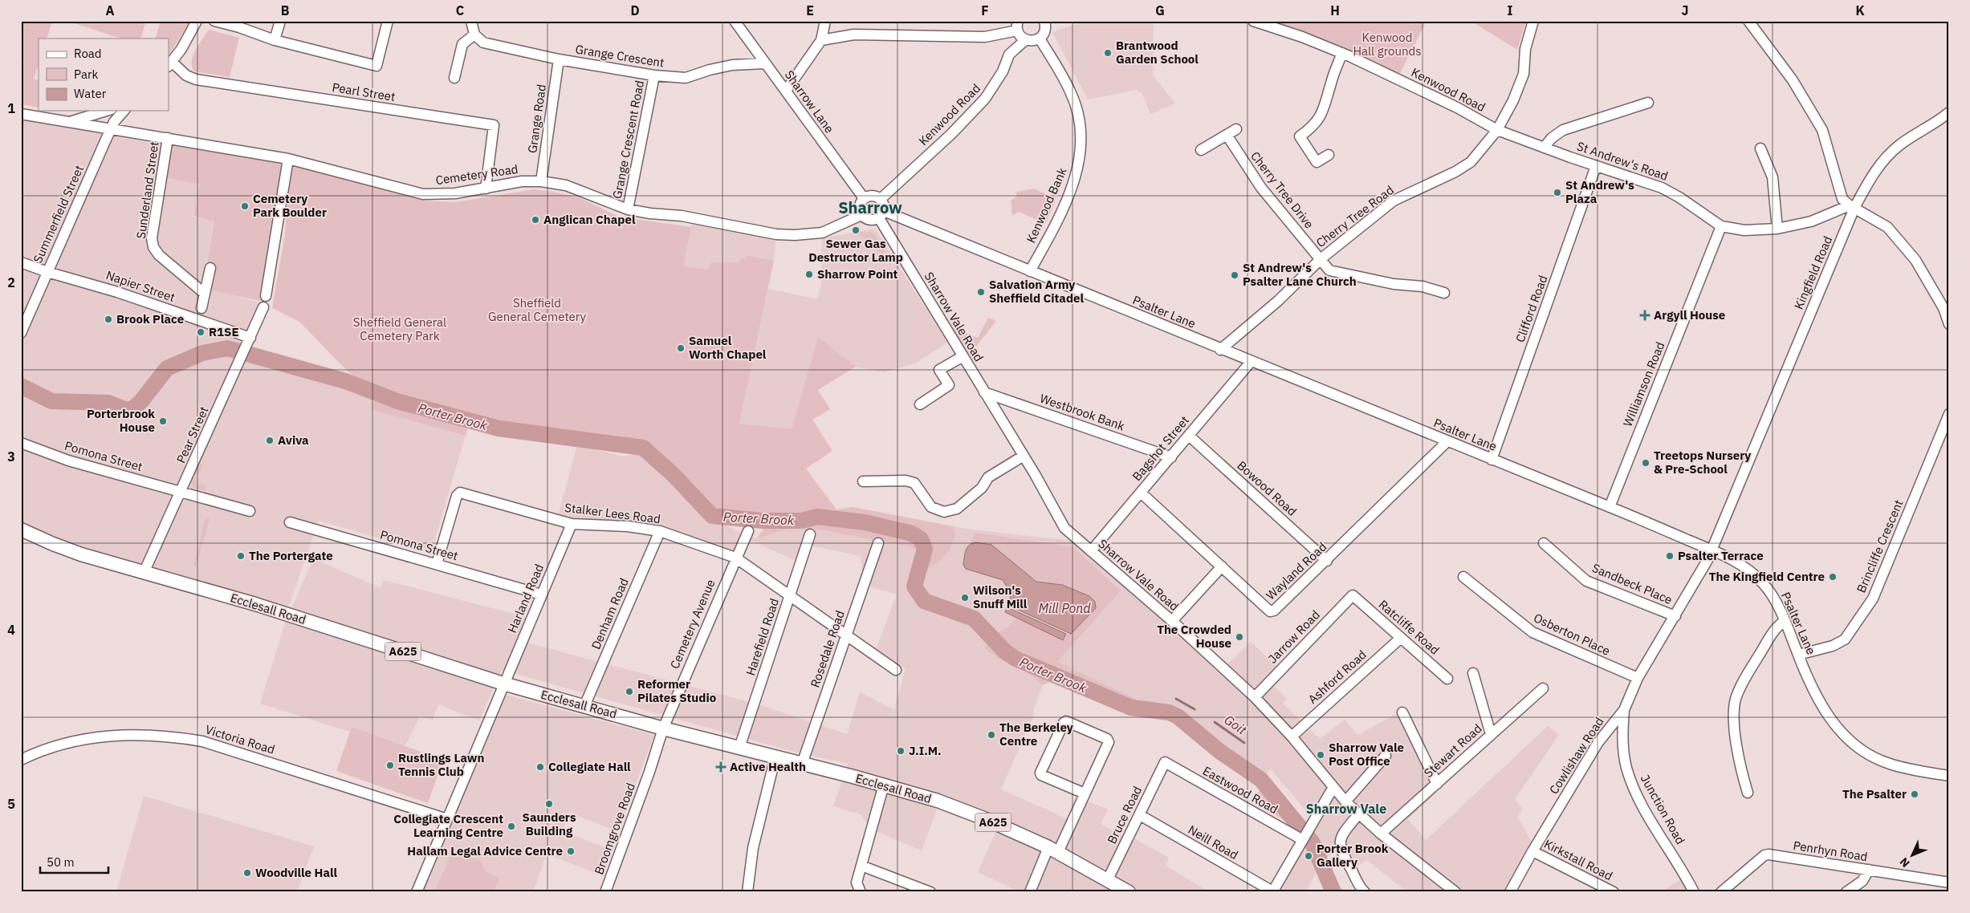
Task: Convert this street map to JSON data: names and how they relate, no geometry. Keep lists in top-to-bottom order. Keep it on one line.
{"streets":{"main road":["Ecclesall Road","A625"],"street":["Grange Crescent","Kenwood Road","Pearl Street","Sharrow Lane","Grange Road","Grange Crescent Road","St Andrew's Road","Cemetery Road","Sunderland Street","Cherry Tree Drive","Kenwood Bank","Summerfield Street","Cherry Tree Road","Kingfield Road","Napier Street","Clifford Road","Psalter Lane","Sharrow Vale Road","Williamson Road","Westbrook Bank","Pear Street","Bagshot Street","Pomona Street","Bowood Road","Stalker Lees Road","Brincliffe Crescent","Wayland Road","Sandbeck Place","Harland Road","Denham Road","Cemetery Avenue","Ratcliffe Road","Osberton Place","Harefield Road","Jarrow Road","Rosedale Road","Ashford Road","Victoria Road","Stewart Road","Cowlishaw Road","Eastwood Road","Junction Road","Bruce Road","Broomgrove Road","Neill Road","Penrhyn Road","Kirkstall Road"]},"crossings":[["Grange Crescent","Sharrow Lane"],["Grange Crescent","Grange Road"],["Grange Crescent","Grange Crescent Road"],["Kenwood Road","Sharrow Lane"],["Kenwood Road","St Andrew's Road"],["Kenwood Road","Cemetery Road"],["Kenwood Road","Cherry Tree Road"],["Kenwood Road","Psalter Lane"],["Kenwood Road","Sharrow Vale Road"],["Pearl Street","Cemetery Road"],["Sharrow Lane","Cemetery Road"],["Sharrow Lane","Psalter Lane"],["Sharrow Lane","Sharrow Vale Road"],["Grange Road","Cemetery Road"],["Grange Crescent Road","Cemetery Road"],["St Andrew's Road","Cherry Tree Road"],["St Andrew's Road","Kingfield Road"],["St Andrew's Road","Clifford Road"],["St Andrew's Road","Williamson Road"],["Cemetery Road","Sunderland Street"],["Cemetery Road","Summerfield Street"],["Cemetery Road","Psalter Lane"],["Cemetery Road","Sharrow Vale Road"],["Cherry Tree Drive","Cherry Tree Road"],["Kenwood Bank","Psalter Lane"],["Summerfield Street","Napier Street"],["Cherry Tree Road","Psalter Lane"],["Kingfield Road","Psalter Lane"],["Kingfield Road","Cowlishaw Road"],["Napier Street","Pear Street"],["Clifford Road","Psalter Lane"],["Psalter Lane","Sharrow Vale Road"],["Psalter Lane","Williamson Road"],["Psalter Lane","Bagshot Street"],["Psalter Lane","Brincliffe Crescent"],["Psalter Lane","Wayland Road"],["Psalter Lane","Cowlishaw Road"],["Sharrow Vale Road","Westbrook Bank"],["Sharrow Vale Road","Bagshot Street"],["Sharrow Vale Road","Jarrow Road"],["Sharrow Vale Road","Ashford Road"],["Sharrow Vale Road","Stewart Road"],["Westbrook Bank","Bagshot Street"],["Pear Street","Pomona Street"],["Pear Street","Ecclesall Road"],["Bagshot Street","Bowood Road"],["Bagshot Street","Wayland Road"],["Pomona Street","Stalker Lees Road"],["Pomona Street","Harland Road"],["Bowood Road","Wayland Road"],["Stalker Lees Road","Harland Road"],["Stalker Lees Road","Denham Road"],["Stalker Lees Road","Cemetery Avenue"],["Stalker Lees Road","Harefield Road"],["Stalker Lees Road","Rosedale Road"],["Sandbeck Place","Cowlishaw Road"],["Harland Road","Ecclesall Road"],["Harland Road","Victoria Road"],["Ecclesall Road","Denham Road"],["Ecclesall Road","Cemetery Avenue"],["Ecclesall Road","Harefield Road"],["Ecclesall Road","Rosedale Road"],["Ecclesall Road","Bruce Road"],["Ecclesall Road","Broomgrove Road"],["Cemetery Avenue","Broomgrove Road"],["Ratcliffe Road","Jarrow Road"],["Ratcliffe Road","Ashford Road"],["Osberton Place","Cowlishaw Road"],["Cowlishaw Road","Junction Road"],["Cowlishaw Road","Kirkstall Road"],["Eastwood Road","Bruce Road"],["Bruce Road","Neill Road"]],"districts":["Sharrow","Sharrow Vale"],"water":["Porter Brook","Mill Pond","Goit"],"parks":["Kenwood Hall grounds","Sheffield General Cemetery","Sheffield General Cemetery Park"],"places":{"other":["Brantwood Garden School","St Andrew's Plaza","Cemetery Park Boulder","Anglican Chapel","Sewer Gas Destructor Lamp","Sharrow Point","St Andrew's Psalter Lane Church","Salvation Army Sheffield Citadel","Brook Place","R1SE","Samuel Worth Chapel","Porterbrook House","Aviva","Treetops Nursery & Pre-School","The Portergate","Psalter Terrace","The Kingfield Centre","Wilson's Snuff Mill","The Crowded House","Reformer Pilates Studio","The Berkeley Centre","J.I.M.","Sharrow Vale Post Office","Rustlings Lawn Tennis Club","Collegiate Hall","The Psalter","Saunders Building","Collegiate Crescent Learning Centre","Hallam Legal Advice Centre","Porter Brook Gallery","Woodville Hall"],"health":["Argyll House","Active Health"]},"legend":["Road","Park","Water"],"scale_bar":"50 m","north":"bottom left","grid":{"columns":["A","B","C","D","E","F","G","H","I","J","K"],"rows":["1","2","3","4","5"]}}
